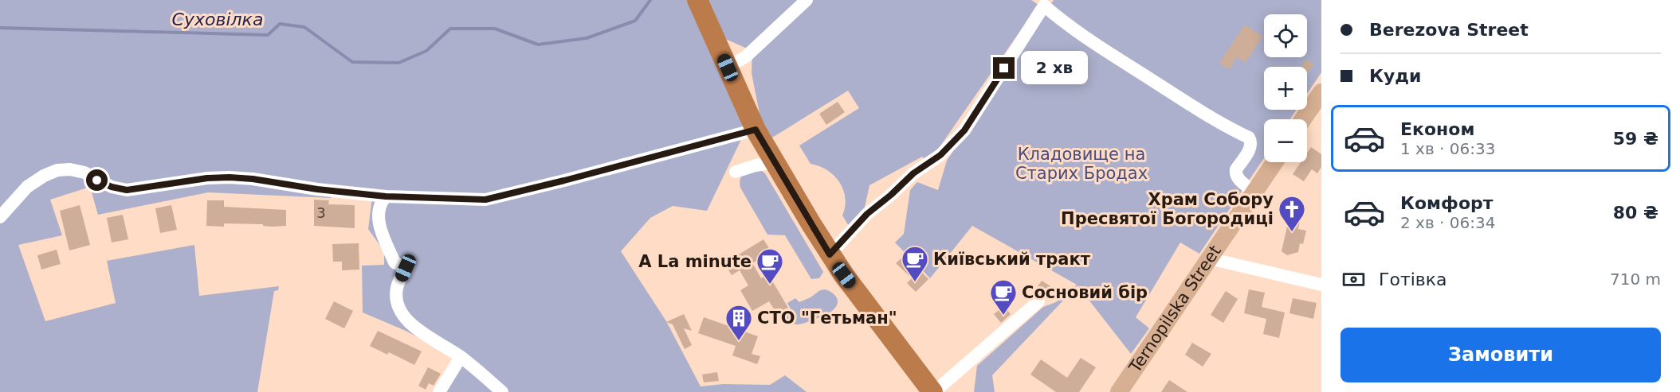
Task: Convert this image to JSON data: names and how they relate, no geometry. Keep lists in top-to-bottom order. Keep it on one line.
{"streets":{"main road":["Ternopilska Street"]},"water":["Суховілка"],"parks":["Кладовище на Старих Бродах"],"places":{"church":["Храм Собору Пресвятої Богородиці"],"cafe":["Київський тракт","A La minute","Сосновий бір"],"building":["СТО \"Гетьман\""]},"house_numbers":["3"],"page":{"banner":["Berezova Street","Куди"],"map_buttons":["+","−"],"bubble":"2 хв","list":[{"name":"Економ","note":"1 хв · 06:33","value":"59 ₴"},{"name":"Комфорт","note":"2 хв · 06:34","value":"80 ₴"}],"pay":["Готівка","710 m"],"buttons":"Замовити"}}
